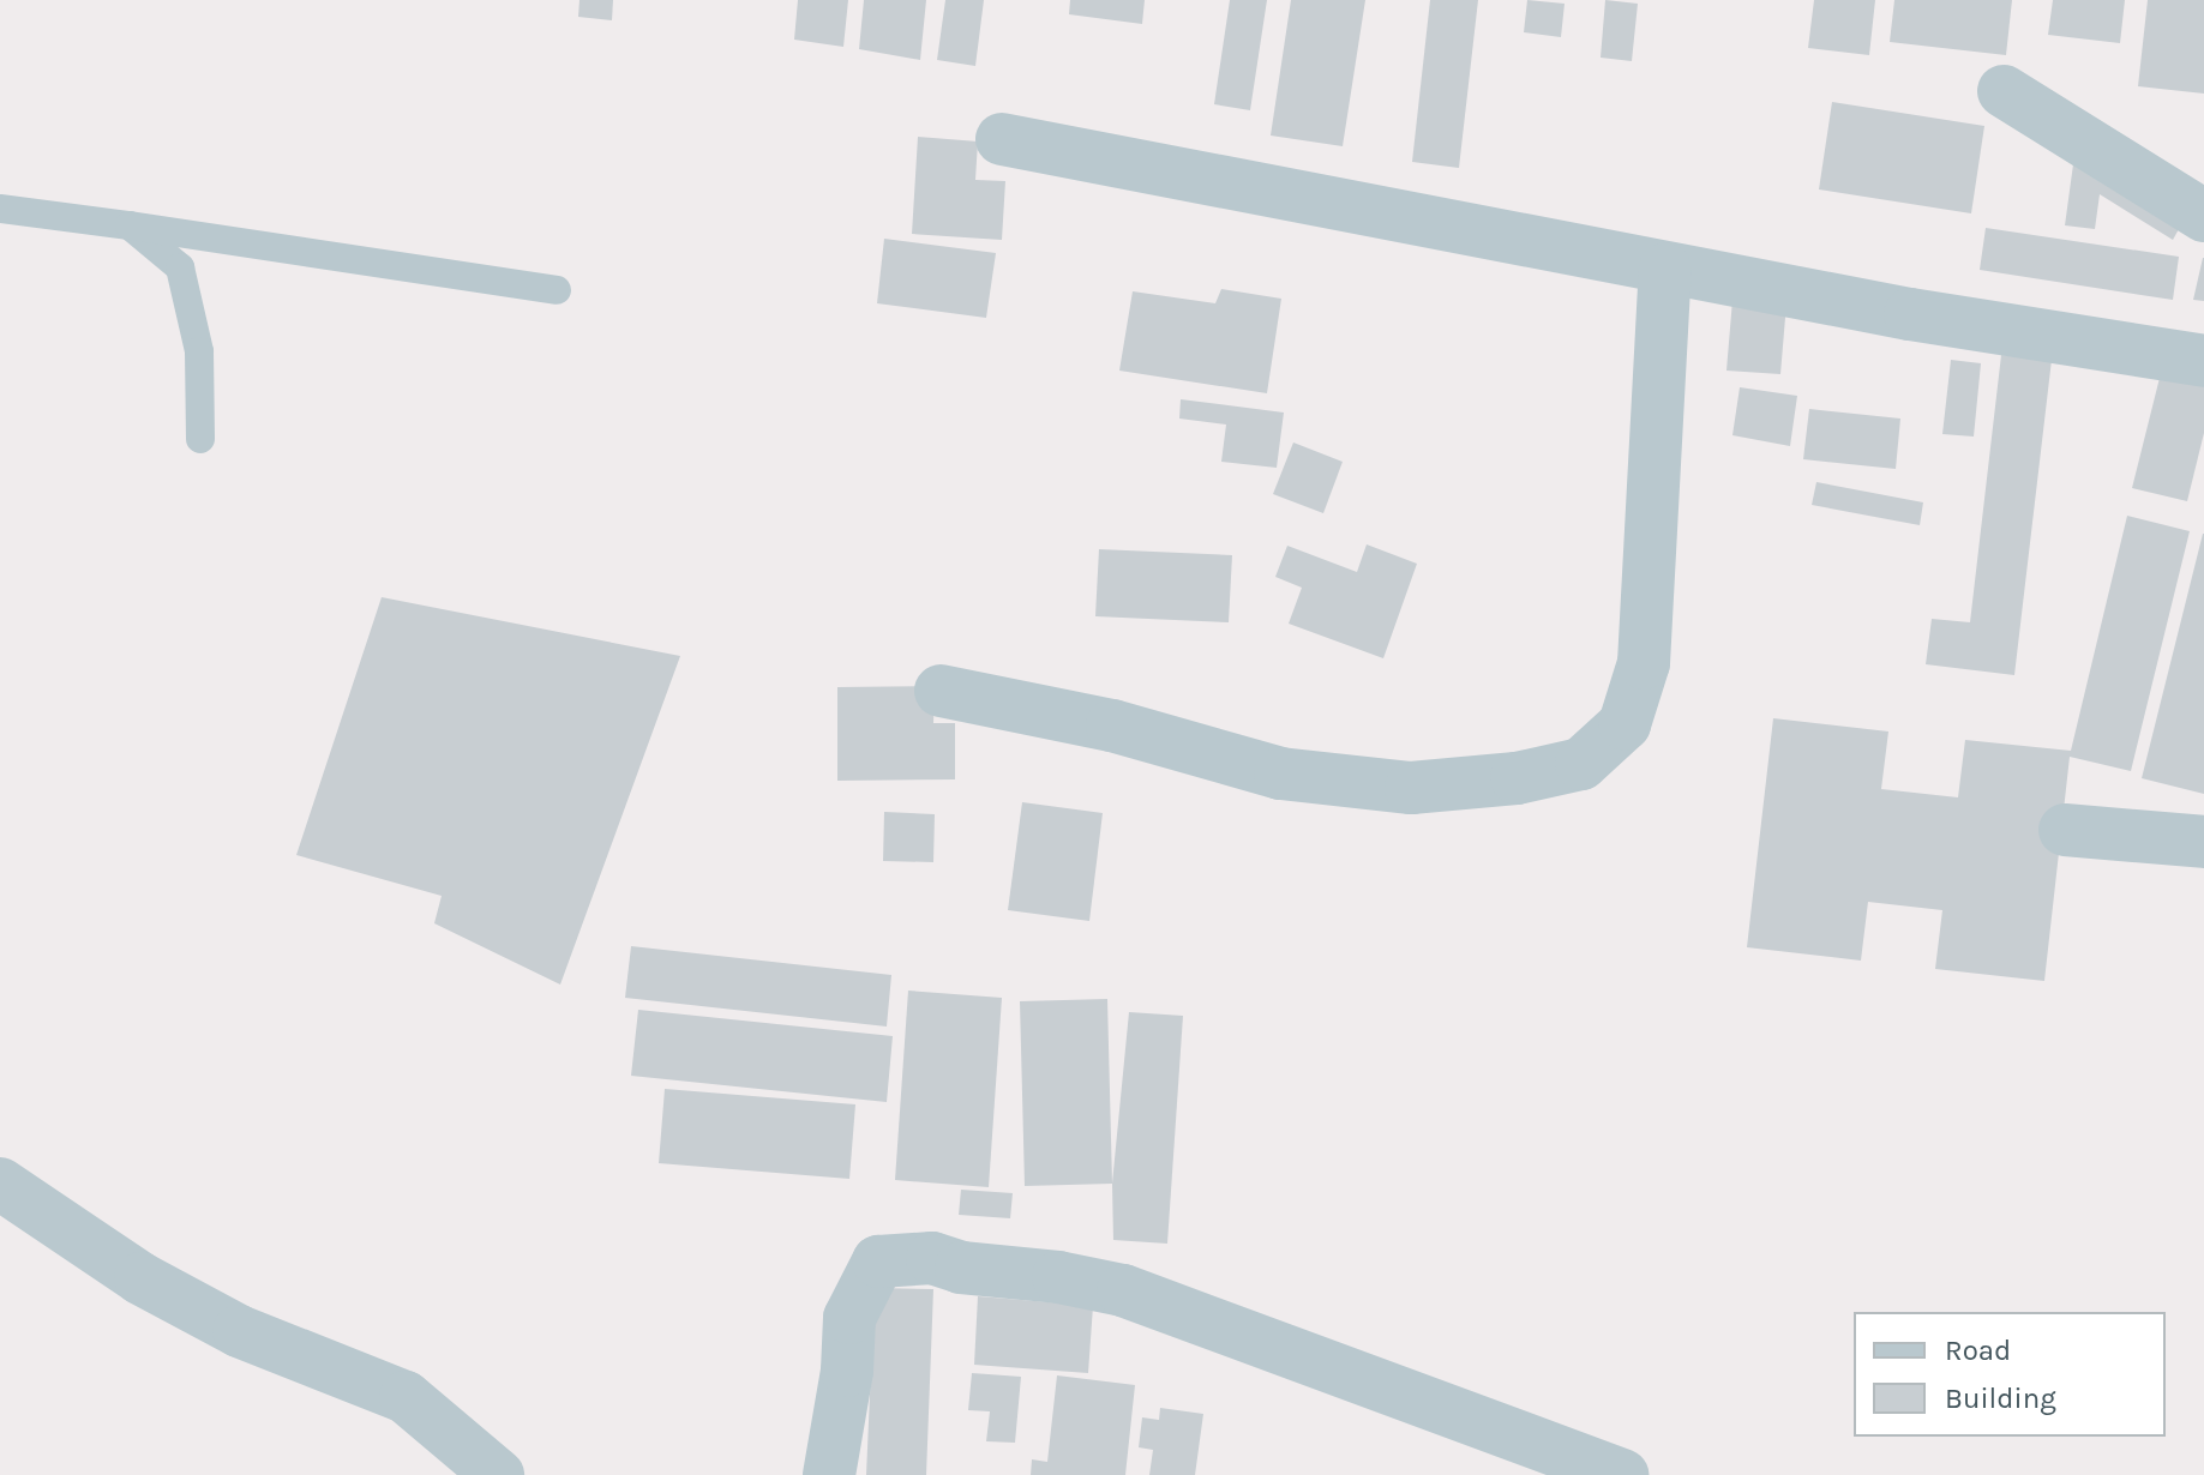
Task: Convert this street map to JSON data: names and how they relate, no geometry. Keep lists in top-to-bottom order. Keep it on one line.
{"legend":["Road","Building"]}
